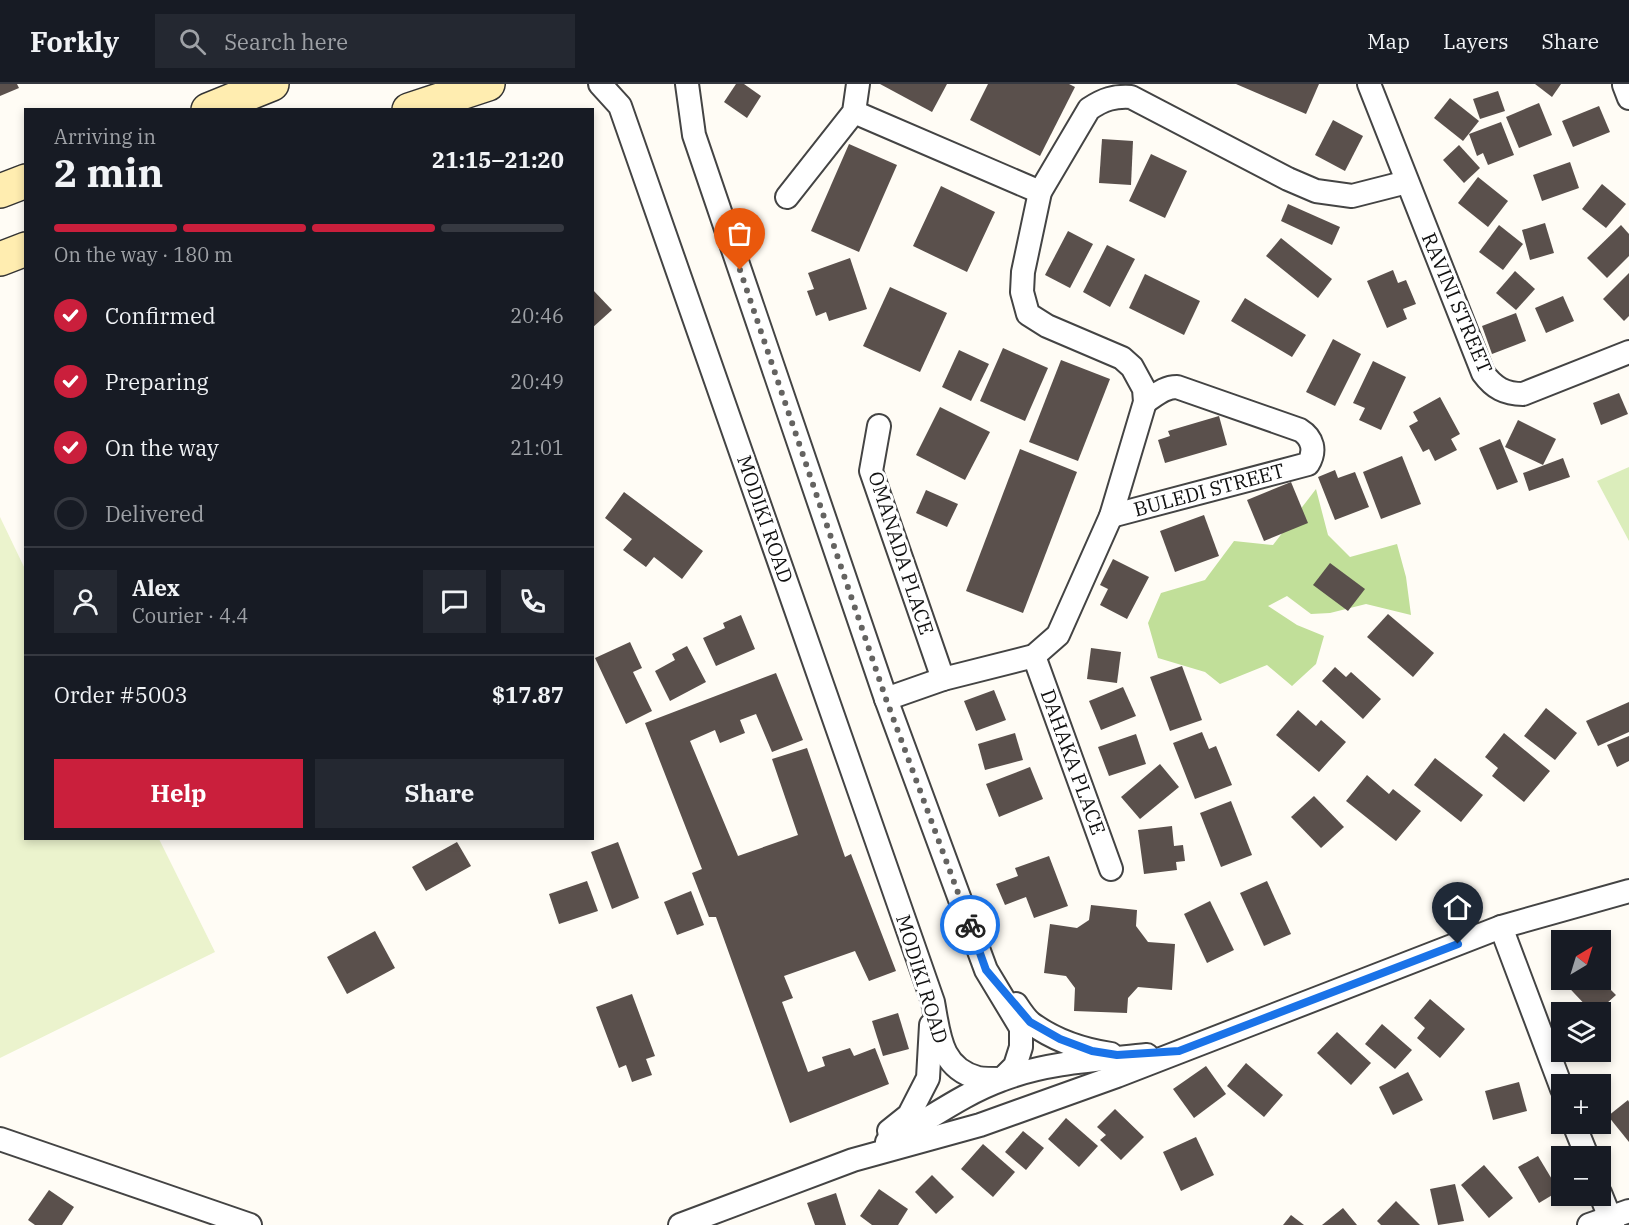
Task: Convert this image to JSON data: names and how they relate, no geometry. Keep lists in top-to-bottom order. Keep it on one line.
{"streets":{"street":["RAVINI STREET","BULEDI STREET","MODIKI ROAD","OMANADA PLACE","DAHAKA PLACE"]},"north":"top right","page":{"header":"Forkly","search":"Search here","nav":["Map","Layers","Share"],"heading":["2 min","Arriving in","21:15–21:20"],"panel":["Alex","Courier · 4.4","Order #5003","$17.87"],"bar":"On the way · 180 m","list":[["Confirmed","20:46"],["Preparing","20:49"],["On the way","21:01"],"Delivered"],"buttons":["Help","Share"],"map_buttons":["+","−"]}}
